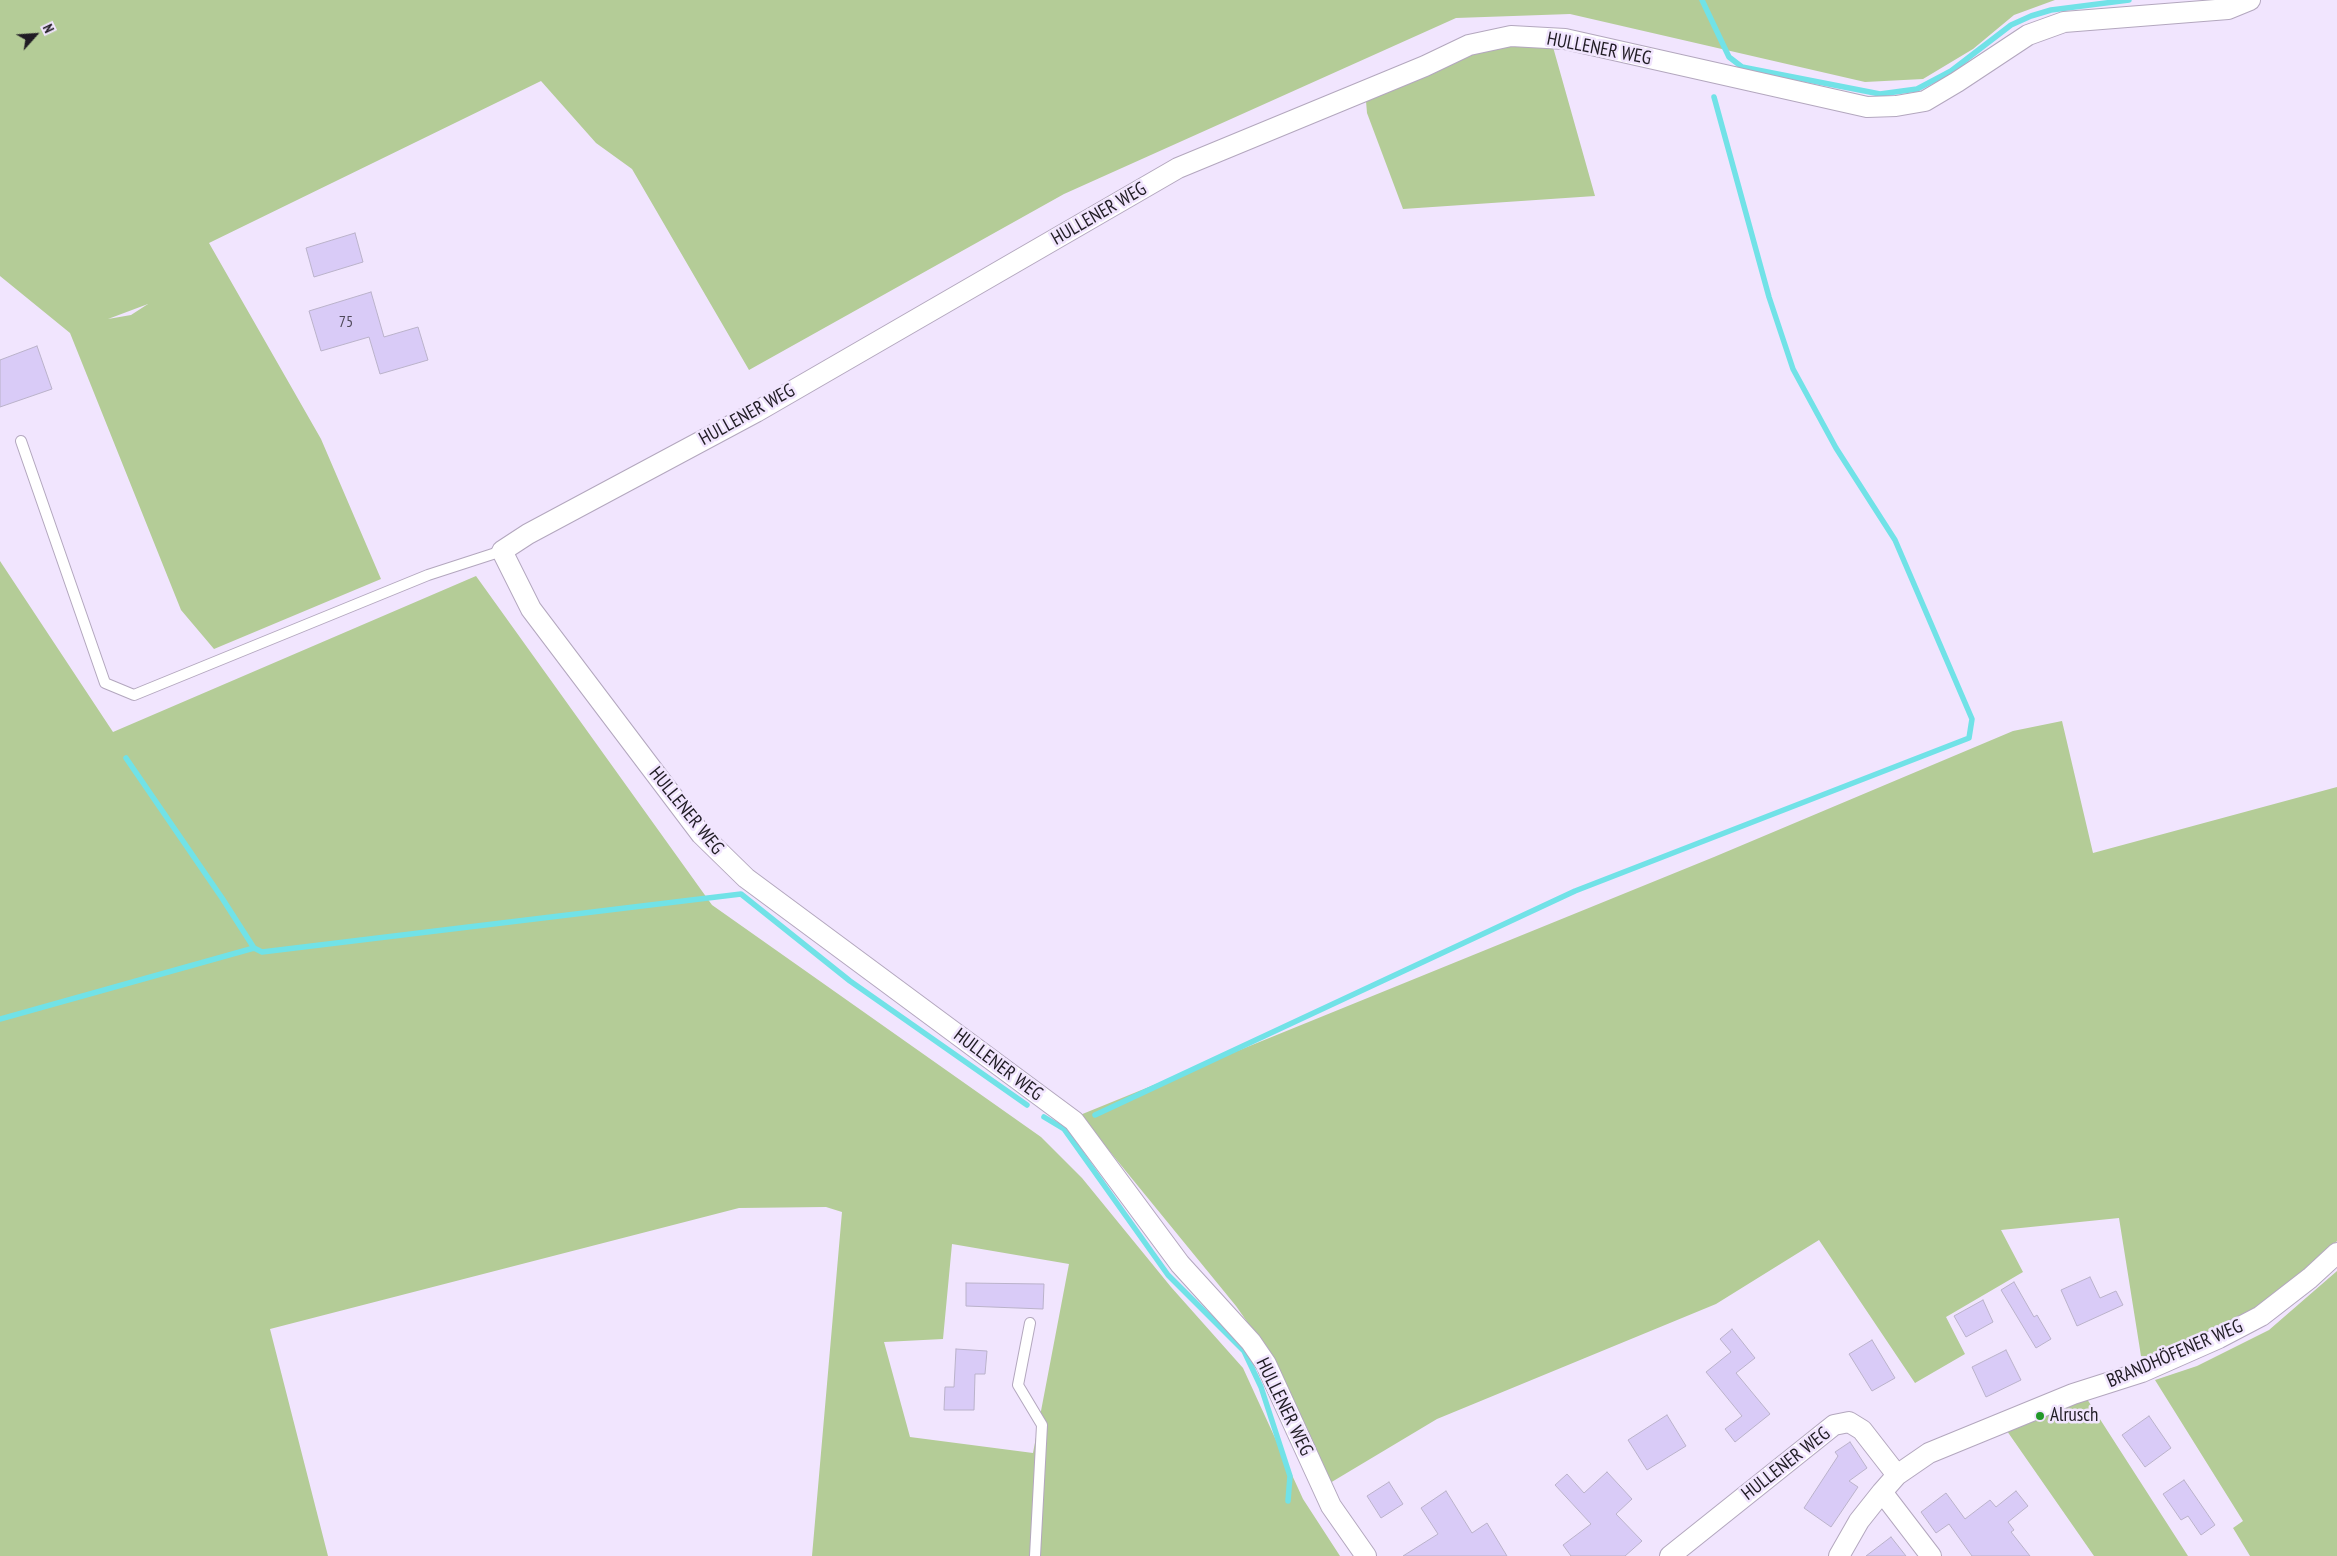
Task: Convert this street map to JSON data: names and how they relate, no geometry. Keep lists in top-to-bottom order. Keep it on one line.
{"streets":{"street":["HULLENER WEG","BRANDHÖFENER WEG"]},"crossings":[["HULLENER WEG","BRANDHÖFENER WEG"]],"places":["Alrusch"],"house_numbers":["75"],"north":"top right"}
